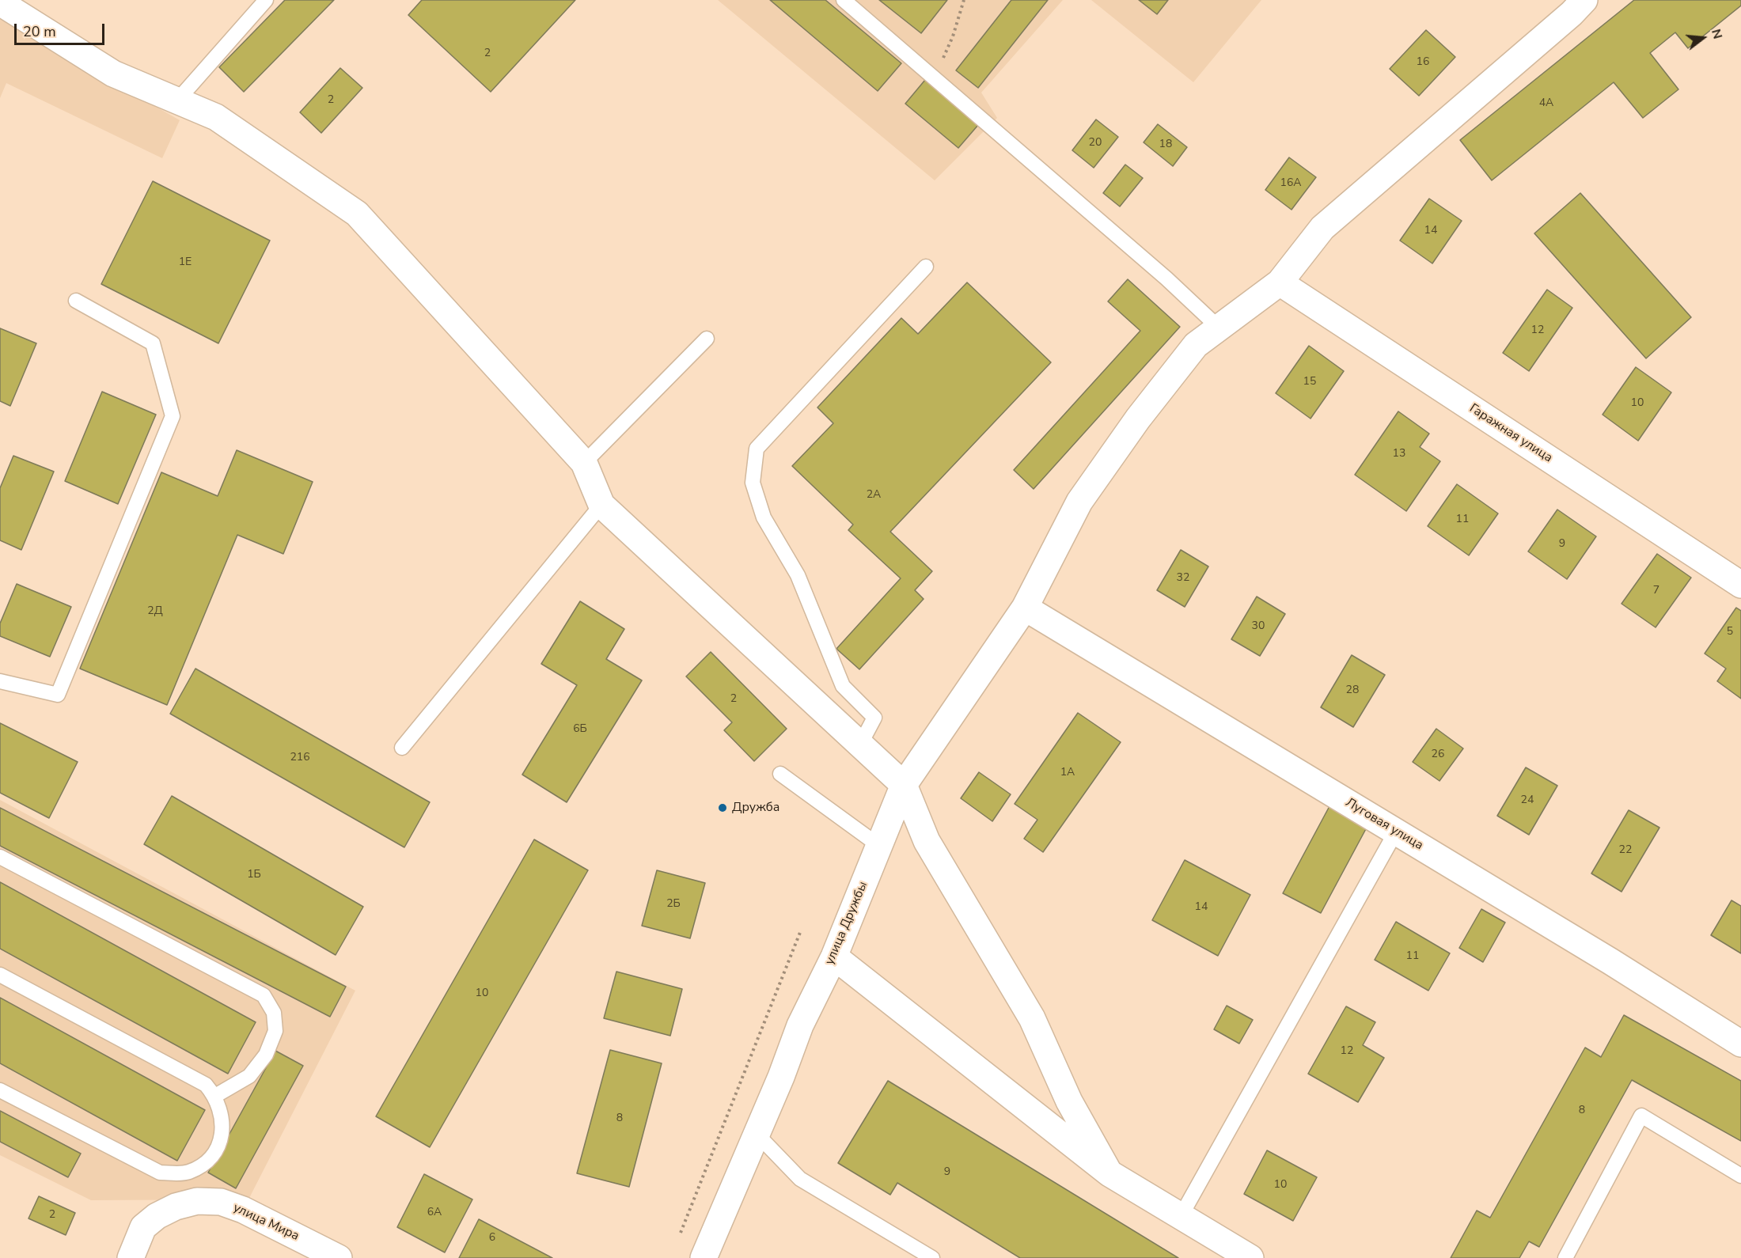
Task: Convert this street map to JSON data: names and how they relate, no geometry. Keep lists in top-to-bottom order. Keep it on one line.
{"streets":{"street":["Гаражная улица","Луговая улица","улица Дружбы","улица Мира"]},"crossings":[["Гаражная улица","улица Дружбы"],["Луговая улица","улица Дружбы"]],"places":["Дружба"],"house_numbers":["2","16","2","4A","20","18","16A","14","1Е","12","15","10","13","2А","11","9","32","7","2Д","30","5","28","2","6Б","26","216","1А","24","22","1Б","2Б","14","11","10","12","8","8","9","10","6А","2","6"],"scale_bar":"20 m","north":"right"}
